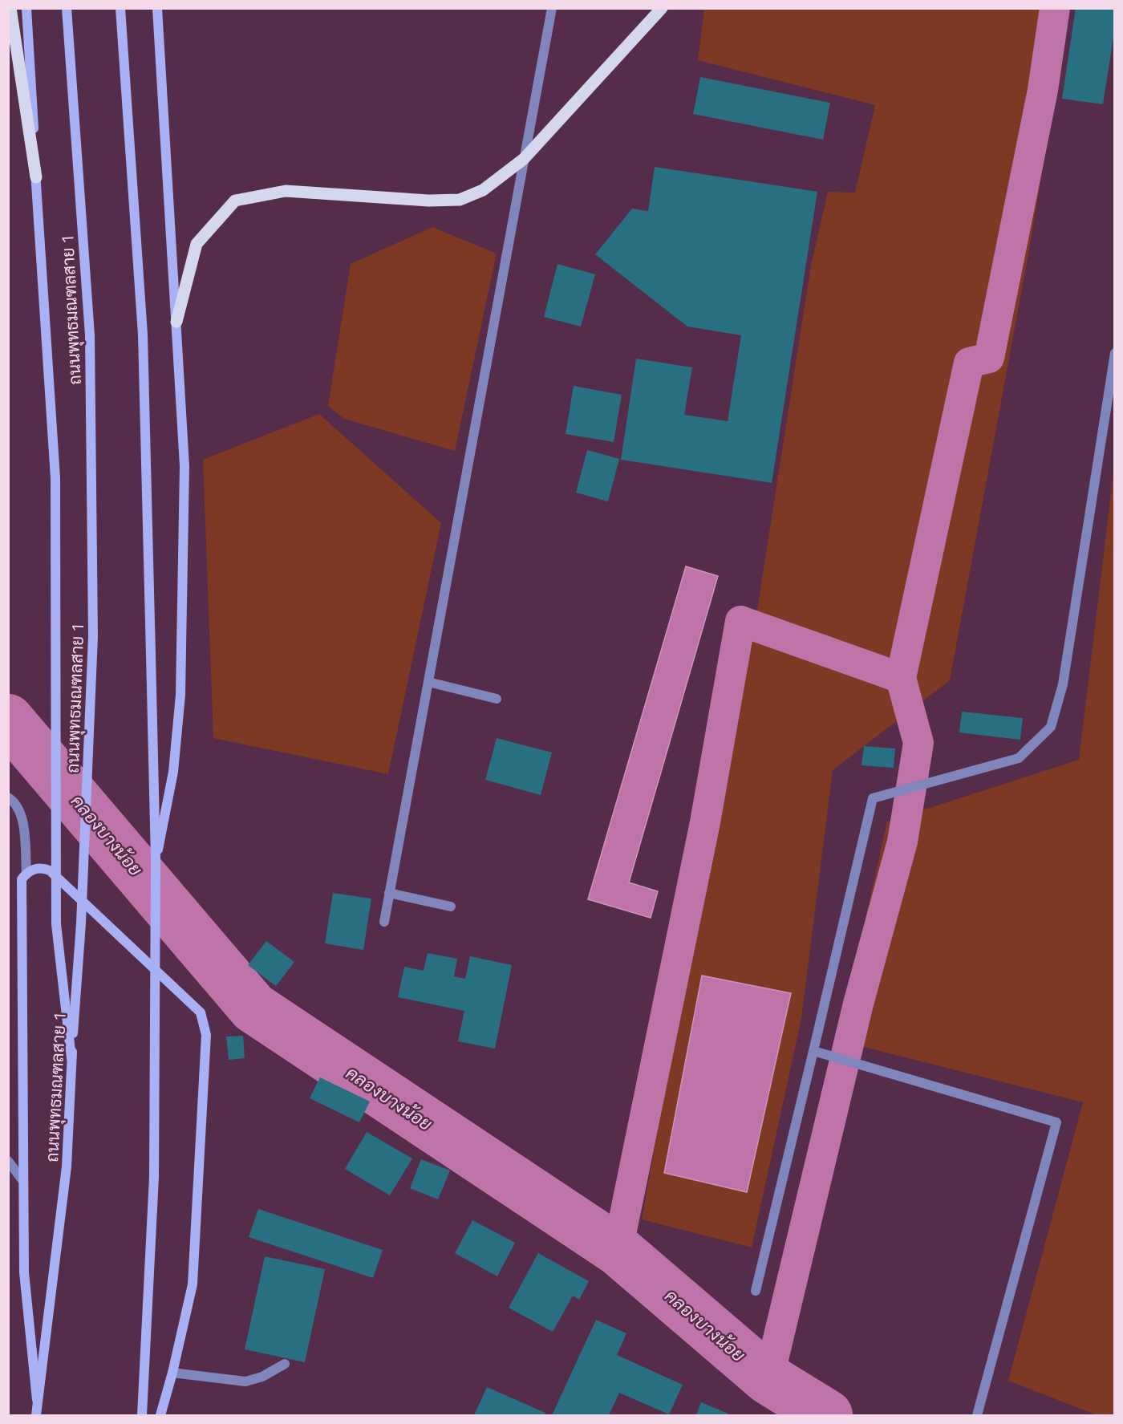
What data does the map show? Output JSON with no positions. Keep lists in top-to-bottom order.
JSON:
{
  "streets": {
    "main road": ["ถนนพุทธมณฑลสาย 1"]
  },
  "water": ["คลองบางน้อย"]
}
